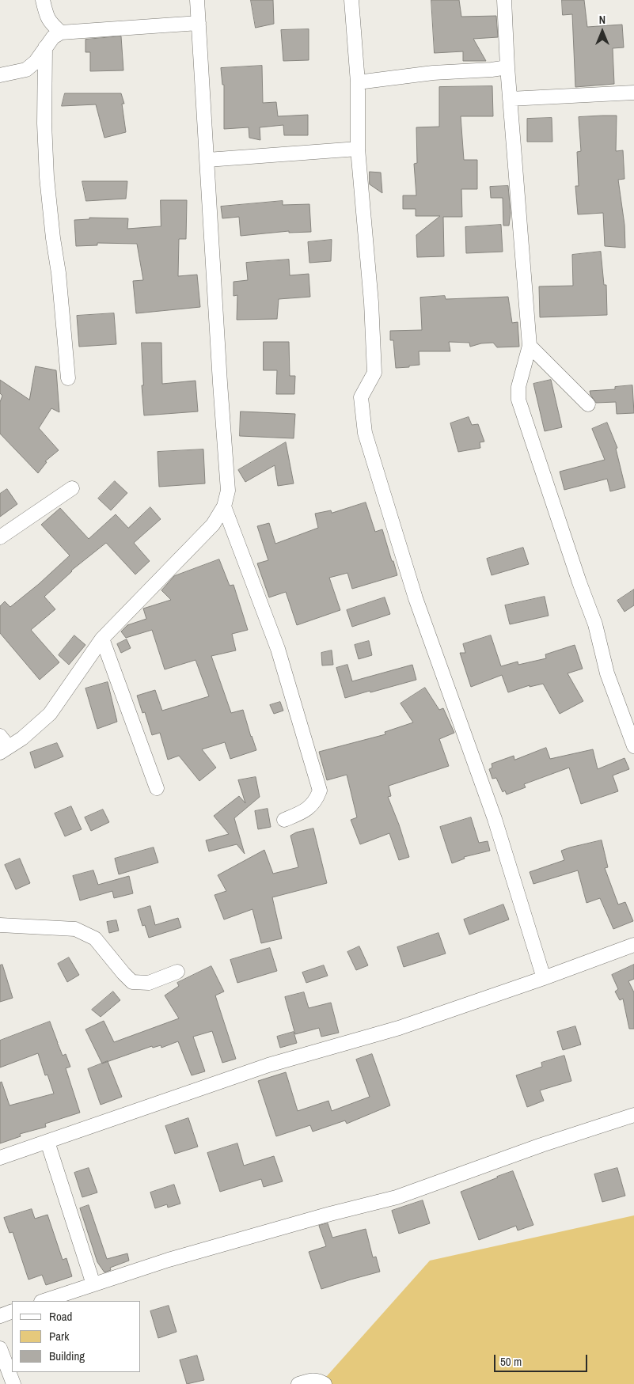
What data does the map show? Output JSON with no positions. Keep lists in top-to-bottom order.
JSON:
{
  "legend": ["Road", "Park", "Building"],
  "scale_bar": "50 m",
  "north": "top"
}
